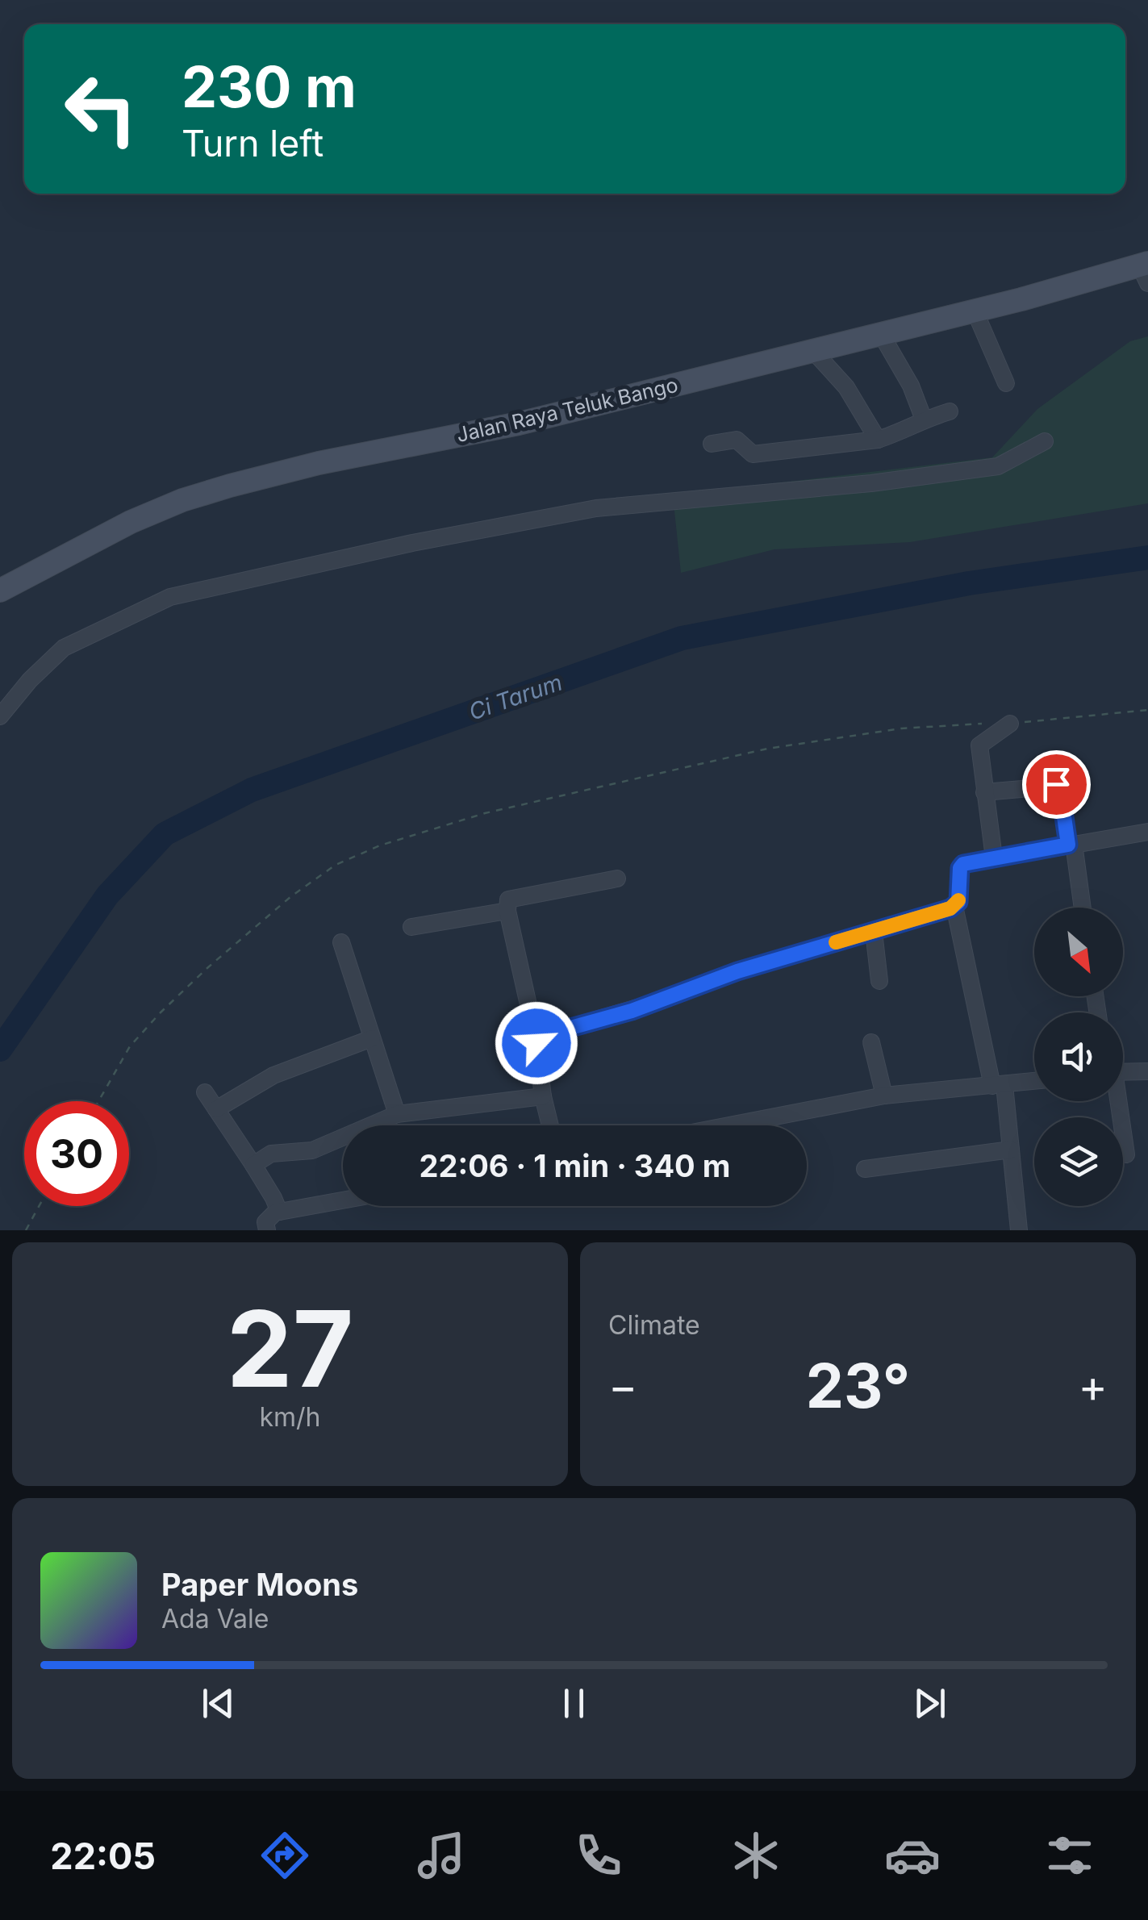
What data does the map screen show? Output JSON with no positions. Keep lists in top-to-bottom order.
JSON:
{
  "streets": {
    "main road": ["Jalan Raya Teluk Bango"]
  },
  "water": ["Ci Tarum"],
  "north": "bottom right",
  "page": {
    "turn": ["230 m", "Turn left"],
    "limit": "30",
    "trip": "22:06 · 1 min · 340 m",
    "tile": [
      ["27", "km/h"],
      "Climate"
    ],
    "heat": ["−", "23°", "+"],
    "song": ["Paper Moons", "Ada Vale"],
    "tabs": "22:05"
  }
}
